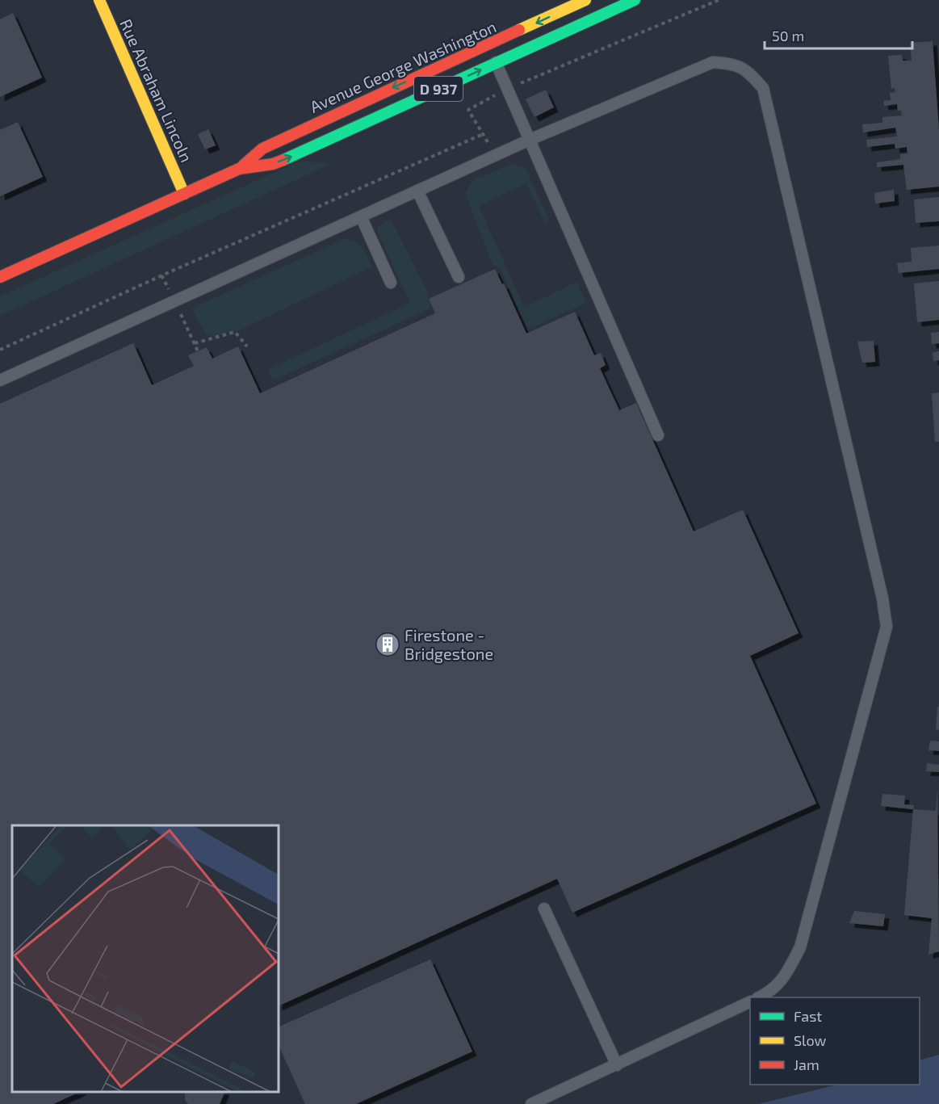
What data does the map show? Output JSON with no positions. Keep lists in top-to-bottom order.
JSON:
{
  "streets": {
    "main road": ["Avenue George Washington", "D 937", "Rue Abraham Lincoln"]
  },
  "crossings": [
    ["Avenue George Washington", "Rue Abraham Lincoln"]
  ],
  "places": {
    "building": ["Firestone - Bridgestone"]
  },
  "legend": ["Fast", "Slow", "Jam"],
  "scale_bar": "50 m"
}
